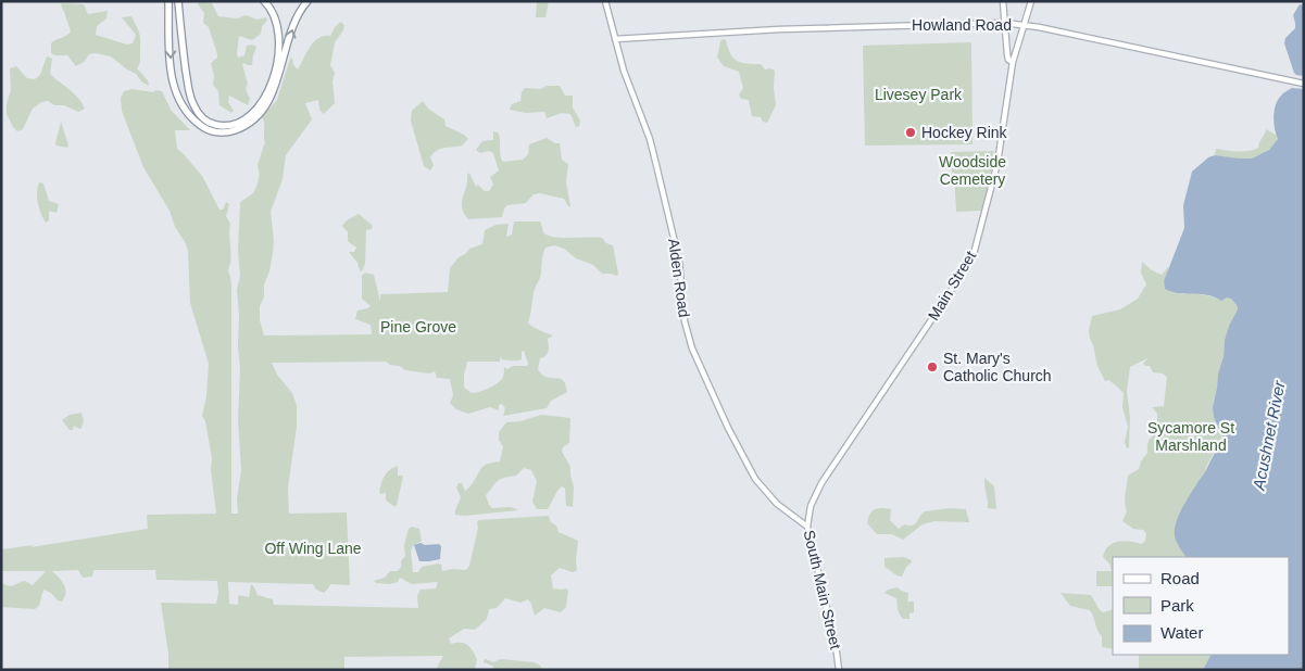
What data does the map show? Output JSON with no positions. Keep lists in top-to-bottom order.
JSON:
{
  "streets": {
    "main road": [
      "Howland Road",
      "Alden Road",
      "Main Street",
      "South Main Street"
    ]
  },
  "crossings": [
    ["Howland Road", "Alden Road"],
    ["Howland Road", "Main Street"],
    ["Alden Road", "South Main Street"],
    ["Main Street", "South Main Street"]
  ],
  "water": ["Acushnet River"],
  "parks": [
    "Livesey Park",
    "Woodside Cemetery",
    "Pine Grove",
    "Sycamore St Marshland",
    "Off Wing Lane"
  ],
  "places": ["Hockey Rink", "St. Mary's Catholic Church"],
  "legend": ["Road", "Park", "Water"]
}
